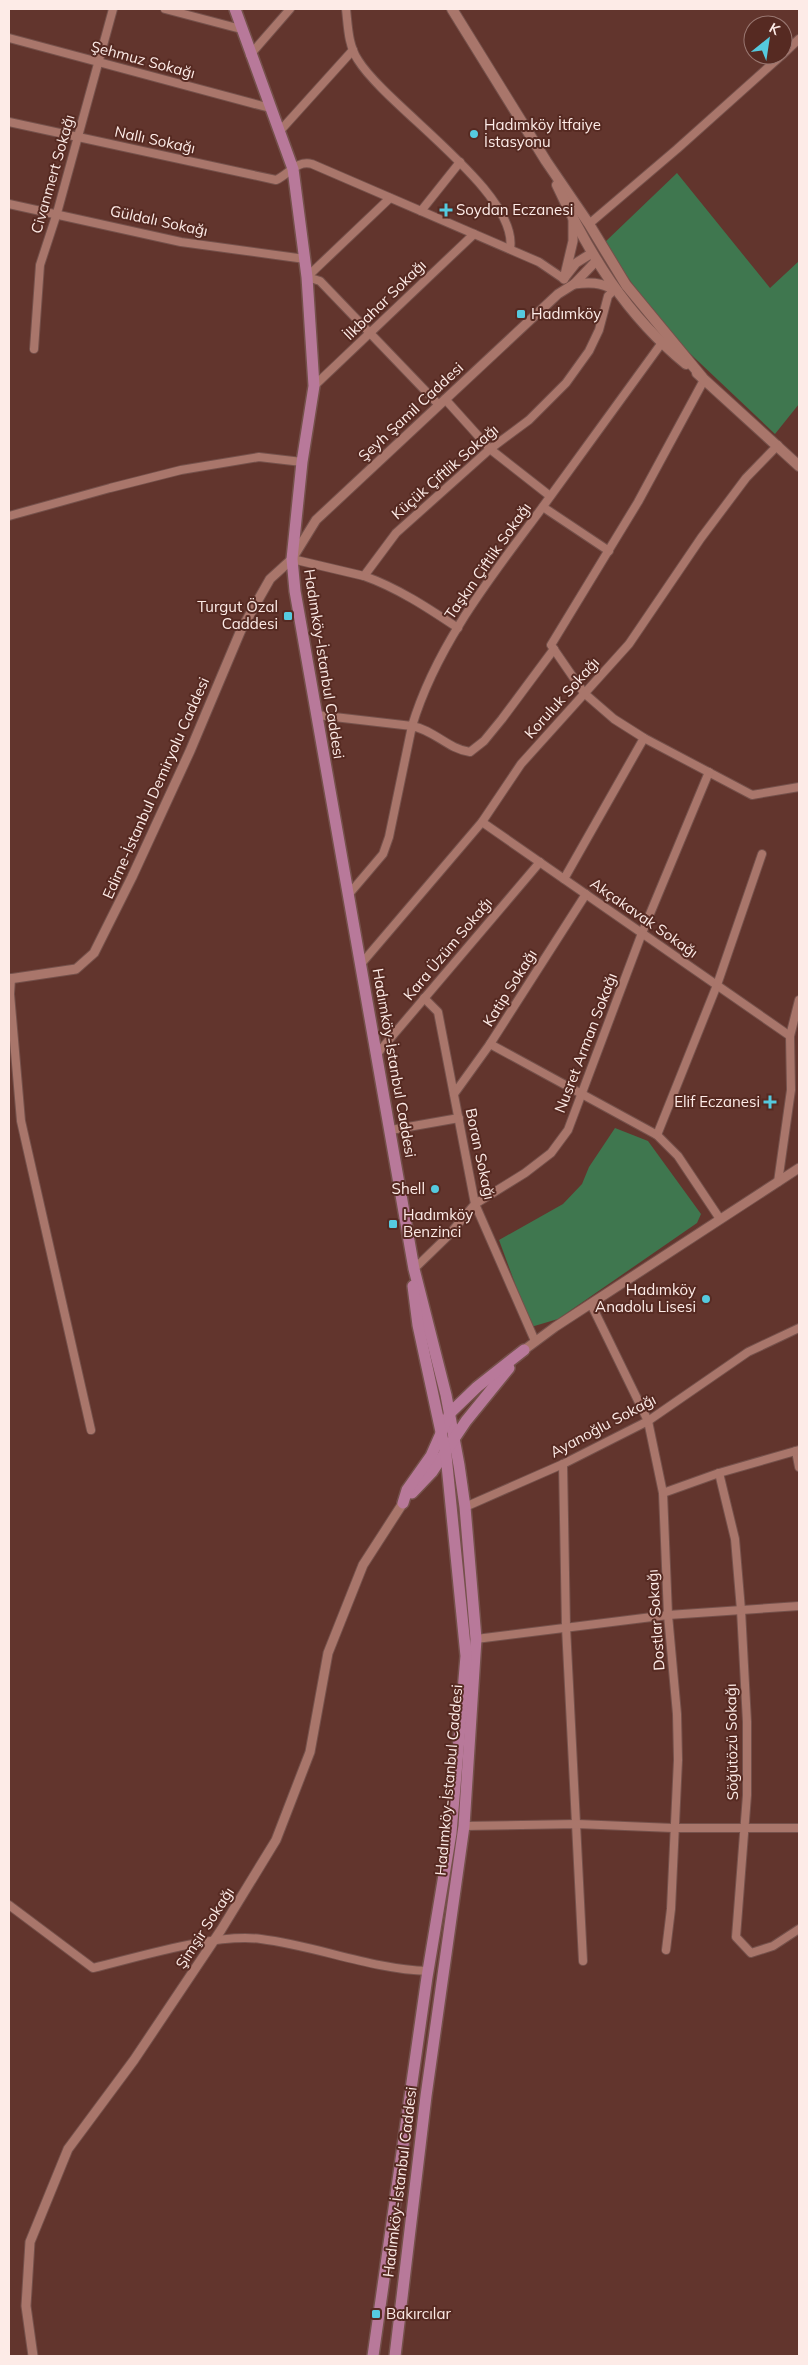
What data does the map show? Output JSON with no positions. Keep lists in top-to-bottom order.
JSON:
{
  "streets": {
    "main road": ["Hadımköy-İstanbul Caddesi"],
    "street": [
      "Şehmuz Sokağı",
      "Nallı Sokağı",
      "Civanmert Sokağı",
      "Güldalı Sokağı",
      "İlkbahar Sokağı",
      "Şeyh Şamil Caddesi",
      "Küçük Çiftlik Sokağı",
      "Taşkın Çiftlik Sokağı",
      "Koruluk Sokağı",
      "Edirne-İstanbul Demiryolu Caddesi",
      "Akçakavak Sokağı",
      "Kara Üzüm Sokağı",
      "Katip Sokağı",
      "Nusret Arman Sokağı",
      "Boran Sokağı",
      "Ayanoğlu Sokağı",
      "Dostlar Sokağı",
      "Söğütözü Sokağı",
      "Şimşir Sokağı"
    ]
  },
  "crossings": [
    ["Şehmuz Sokağı", "Civanmert Sokağı"],
    ["Şehmuz Sokağı", "Hadımköy-İstanbul Caddesi"],
    ["Nallı Sokağı", "Civanmert Sokağı"],
    ["Nallı Sokağı", "Hadımköy-İstanbul Caddesi"],
    ["Civanmert Sokağı", "Güldalı Sokağı"],
    ["Güldalı Sokağı", "Hadımköy-İstanbul Caddesi"],
    ["İlkbahar Sokağı", "Hadımköy-İstanbul Caddesi"],
    ["Şeyh Şamil Caddesi", "Hadımköy-İstanbul Caddesi"],
    ["Şeyh Şamil Caddesi", "Edirne-İstanbul Demiryolu Caddesi"],
    ["Taşkın Çiftlik Sokağı", "Hadımköy-İstanbul Caddesi"],
    ["Hadımköy-İstanbul Caddesi", "Koruluk Sokağı"],
    ["Hadımköy-İstanbul Caddesi", "Edirne-İstanbul Demiryolu Caddesi"],
    ["Hadımköy-İstanbul Caddesi", "Kara Üzüm Sokağı"],
    ["Hadımköy-İstanbul Caddesi", "Nusret Arman Sokağı"],
    ["Hadımköy-İstanbul Caddesi", "Ayanoğlu Sokağı"],
    ["Koruluk Sokağı", "Akçakavak Sokağı"],
    ["Akçakavak Sokağı", "Kara Üzüm Sokağı"],
    ["Akçakavak Sokağı", "Katip Sokağı"],
    ["Akçakavak Sokağı", "Nusret Arman Sokağı"],
    ["Kara Üzüm Sokağı", "Boran Sokağı"],
    ["Katip Sokağı", "Boran Sokağı"],
    ["Nusret Arman Sokağı", "Boran Sokağı"],
    ["Ayanoğlu Sokağı", "Dostlar Sokağı"]
  ],
  "places": {
    "other": ["Hadımköy İtfaiye İstasyonu", "Shell", "Hadımköy Anadolu Lisesi"],
    "health": ["Soydan Eczanesi", "Elif Eczanesi"],
    "transit": [
      "Hadımköy",
      "Turgut Özal Caddesi",
      "Hadımköy Benzinci",
      "Bakırcılar"
    ]
  },
  "north": "top right"
}
